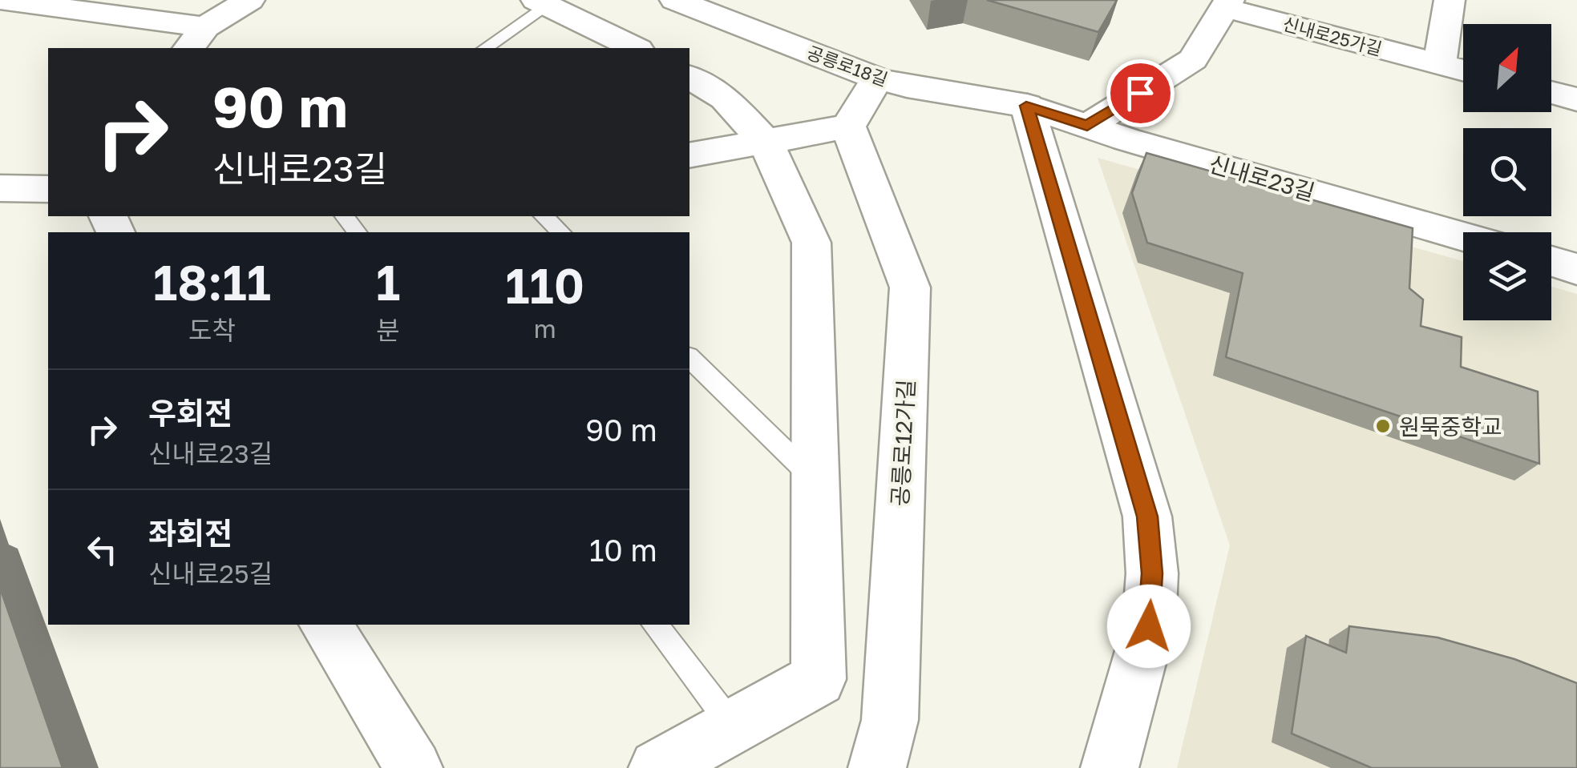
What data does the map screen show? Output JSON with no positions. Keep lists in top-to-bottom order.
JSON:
{
  "streets": {
    "street": [
      "신내로25가길",
      "공릉로18길",
      "신내로23길",
      "공릉로12가길"
    ]
  },
  "crossings": [
    ["공릉로18길", "신내로23길"]
  ],
  "places": ["원묵중학교"],
  "north": "top right",
  "page": {
    "turn": ["90 m", "신내로23길"],
    "eta": [
      "18:11",
      "도착",
      "1",
      "분",
      "110",
      "m"
    ],
    "list": [
      {
        "name": "우회전",
        "note": "신내로23길",
        "value": "90 m"
      },
      {
        "name": "좌회전",
        "note": "신내로25길",
        "value": "10 m"
      }
    ]
  }
}
